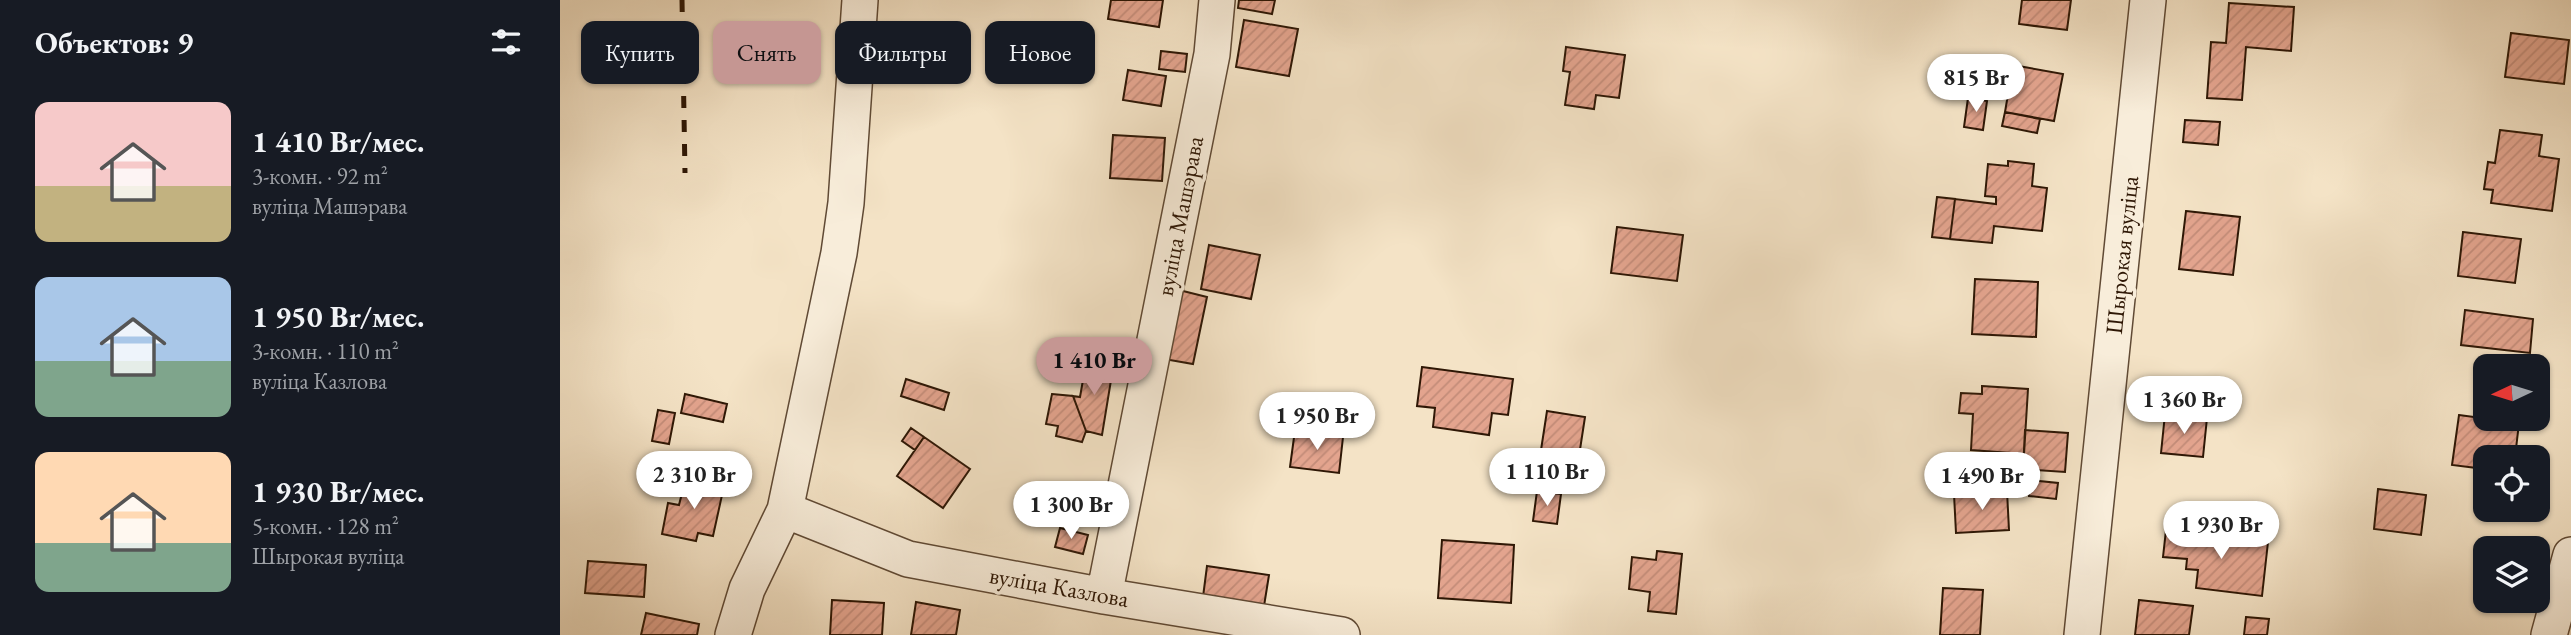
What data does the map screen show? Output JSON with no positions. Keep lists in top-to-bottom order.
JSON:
{
  "streets": {
    "street": ["вуліца Машэрава", "Шырокая вуліца", "вуліца Казлова"]
  },
  "crossings": [
    ["вуліца Машэрава", "вуліца Казлова"]
  ],
  "north": "left",
  "page": {
    "heading": "Объектов: 9",
    "chip": [
      "Купить",
      "Снять",
      "Фильтры",
      "Новое"
    ],
    "price": [
      "815 Br",
      "1 410 Br",
      "1 360 Br",
      "1 950 Br",
      "1 110 Br",
      "2 310 Br",
      "1 490 Br",
      "1 300 Br",
      "1 930 Br"
    ],
    "list": [
      {
        "name": "1 410 Br/мес.",
        "note": "3-комн. · 92 m² · вуліца Машэрава"
      },
      {
        "name": "1 950 Br/мес.",
        "note": "3-комн. · 110 m² · вуліца Казлова"
      },
      {
        "name": "1 930 Br/мес.",
        "note": "5-комн. · 128 m² · Шырокая вуліца"
      }
    ]
  }
}
